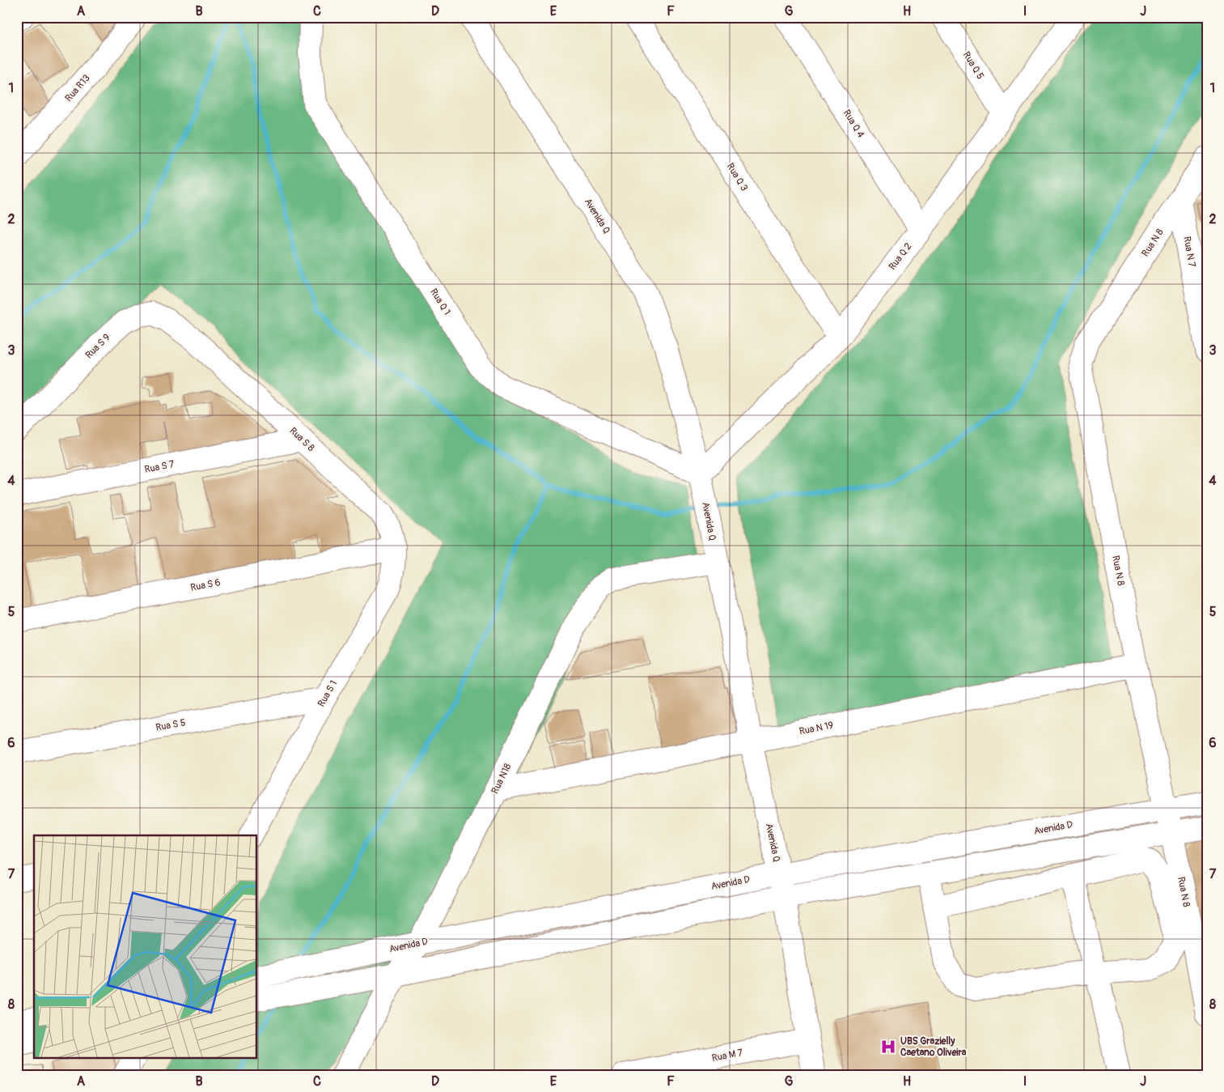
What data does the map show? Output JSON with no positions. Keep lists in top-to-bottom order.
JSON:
{
  "streets": {
    "street": [
      "Rua Q 5",
      "Rua R13",
      "Rua Q 4",
      "Rua Q 3",
      "Avenida Q",
      "Rua N 8",
      "Rua N 7",
      "Rua Q 2",
      "Rua Q 1",
      "Rua S 9",
      "Rua S 8",
      "Rua S 7",
      "Rua S 6",
      "Rua S 1",
      "Rua S 5",
      "Rua N 19",
      "Rua N18",
      "Avenida D",
      "Rua M 7"
    ]
  },
  "crossings": [
    ["Rua Q 5", "Rua Q 2"],
    ["Rua Q 4", "Rua Q 2"],
    ["Rua Q 3", "Rua Q 2"],
    ["Avenida Q", "Rua Q 2"],
    ["Avenida Q", "Rua Q 1"],
    ["Avenida Q", "Rua N 19"],
    ["Avenida Q", "Rua N18"],
    ["Avenida Q", "Avenida D"],
    ["Avenida Q", "Rua M 7"],
    ["Rua N 8", "Rua N 7"],
    ["Rua N 8", "Rua N 19"],
    ["Rua N 8", "Avenida D"],
    ["Rua Q 2", "Rua Q 1"],
    ["Rua S 9", "Rua S 8"],
    ["Rua S 8", "Rua S 7"],
    ["Rua S 8", "Rua S 6"],
    ["Rua S 8", "Rua S 1"],
    ["Rua S 6", "Rua S 1"],
    ["Rua S 1", "Rua S 5"],
    ["Rua N 19", "Rua N18"],
    ["Rua N18", "Avenida D"]
  ],
  "places": {
    "hospital": ["UBS Grazielly Caetano Oliveira"]
  },
  "grid": {
    "columns": [
      "A",
      "B",
      "C",
      "D",
      "E",
      "F",
      "G",
      "H",
      "I",
      "J"
    ],
    "rows": [
      "1",
      "2",
      "3",
      "4",
      "5",
      "6",
      "7",
      "8"
    ]
  }
}
